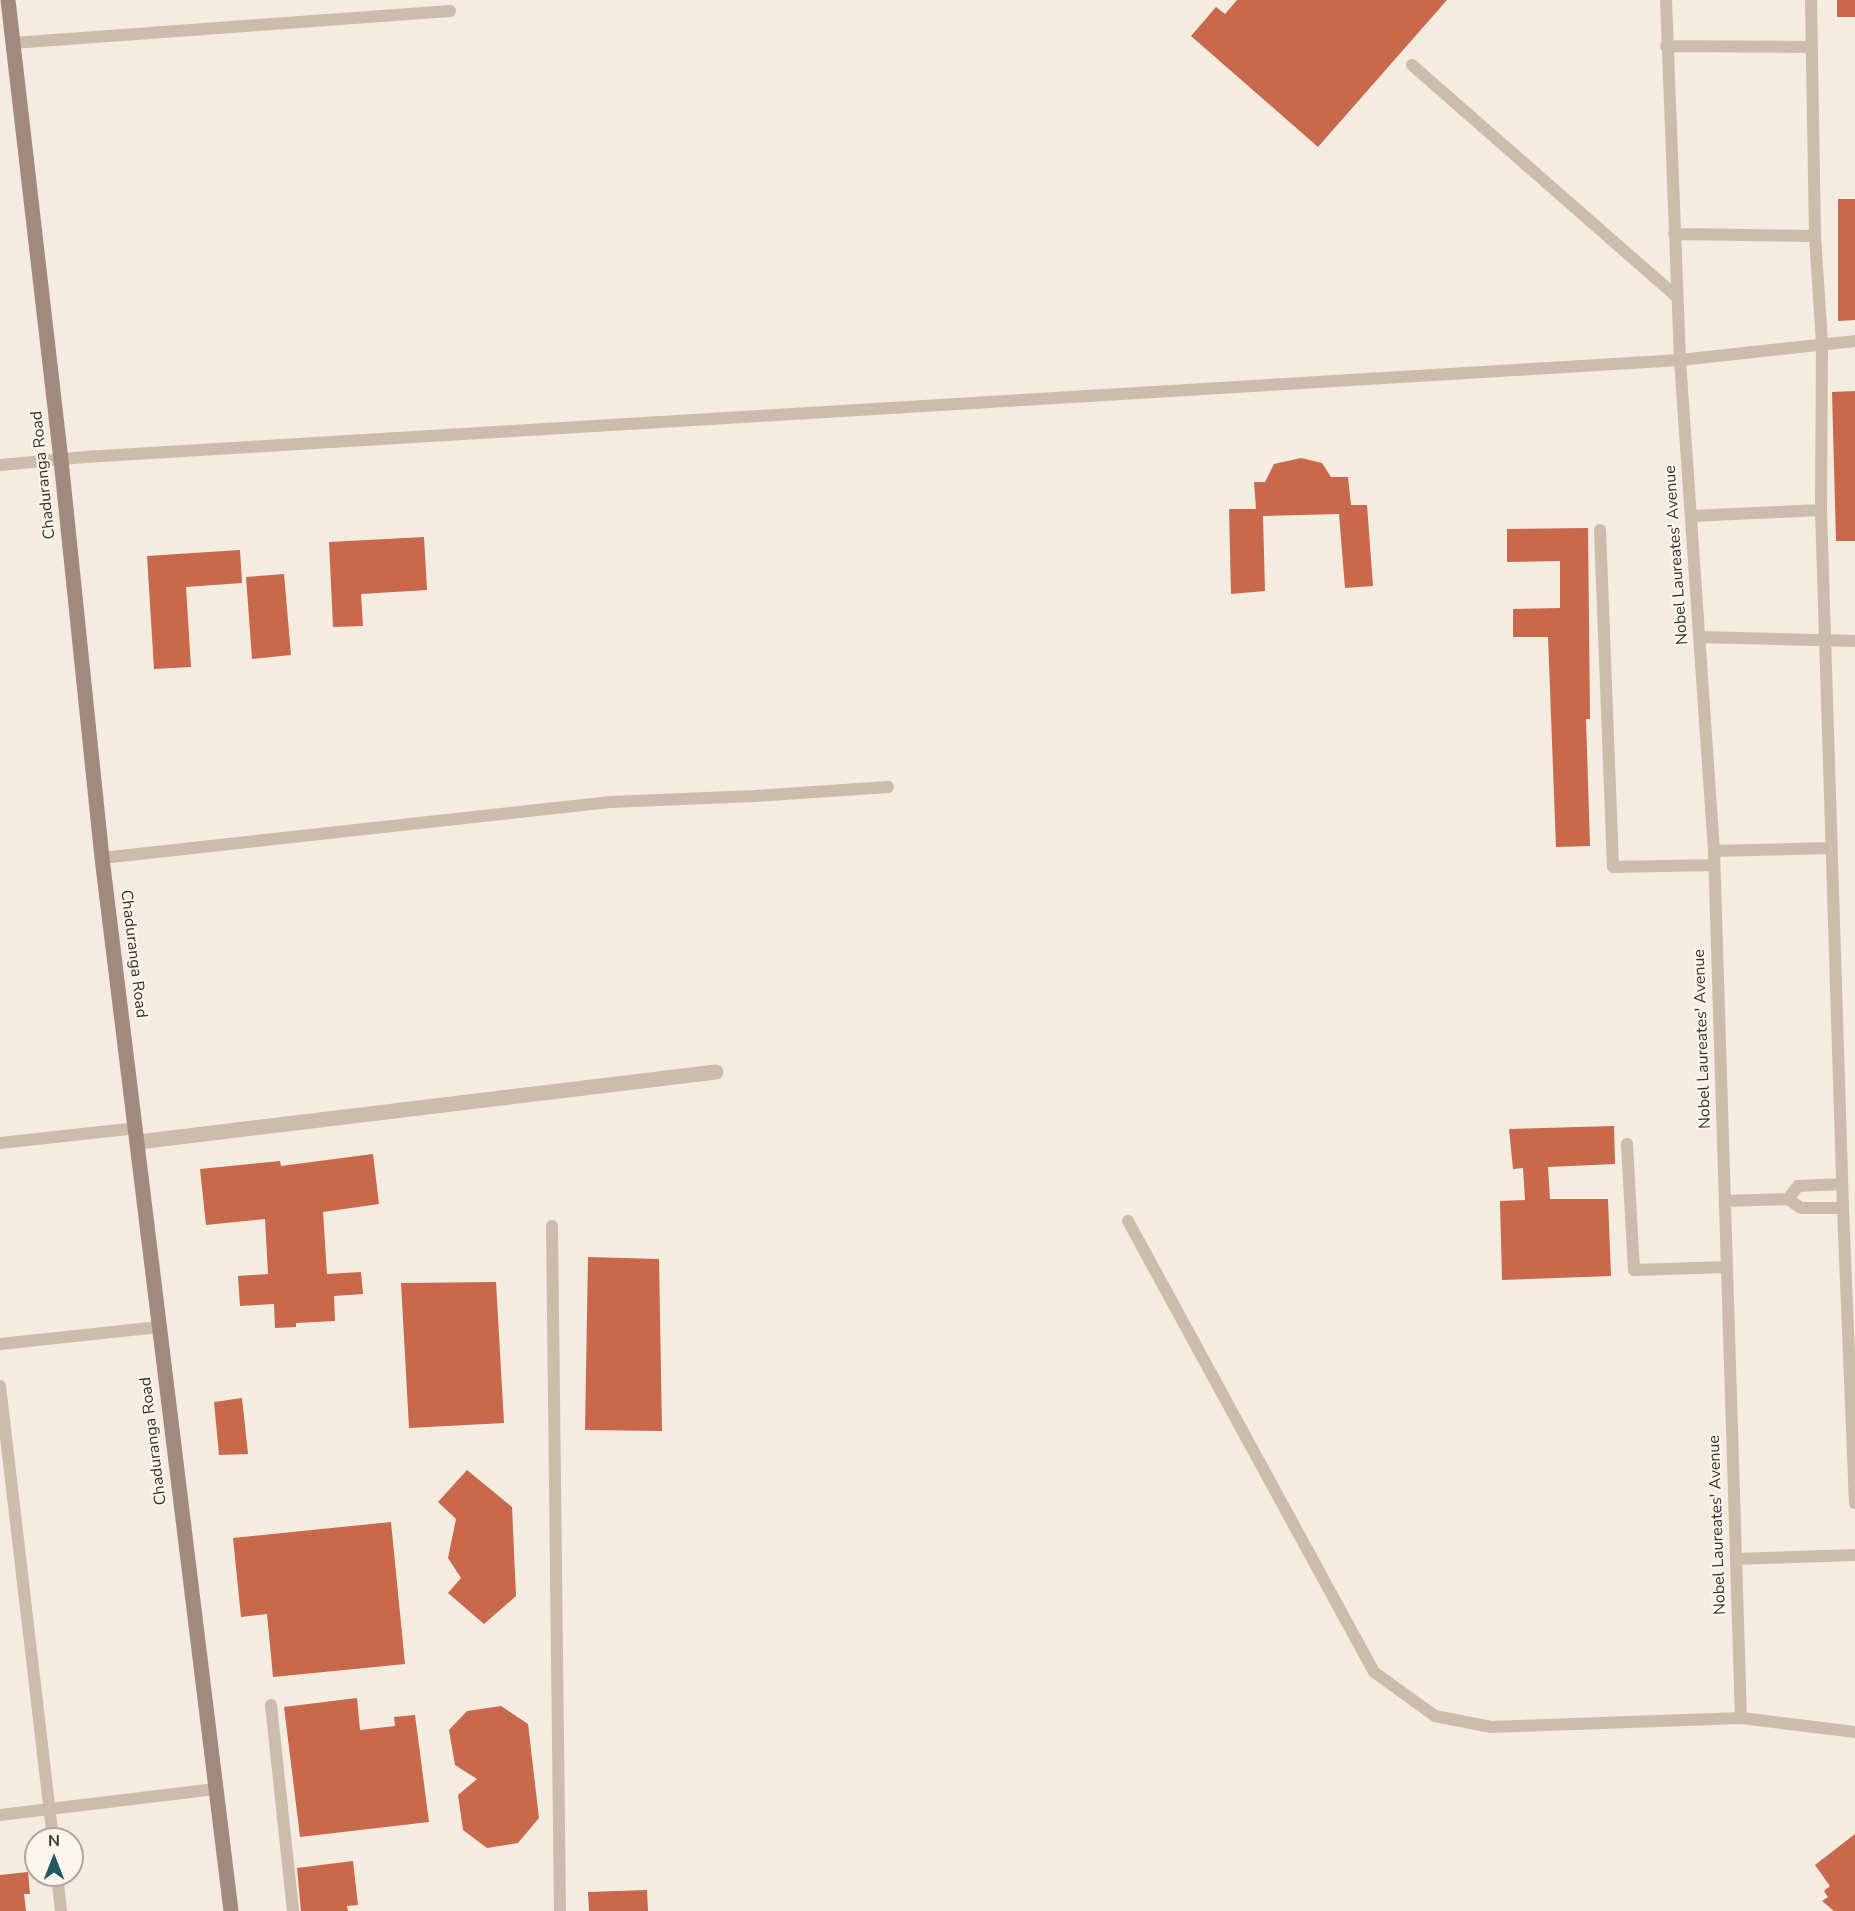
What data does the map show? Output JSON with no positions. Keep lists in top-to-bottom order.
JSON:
{
  "streets": {
    "street": ["Chaduranga Road"],
    "lane": ["Nobel Laureates' Avenue"]
  },
  "north": "top"
}
